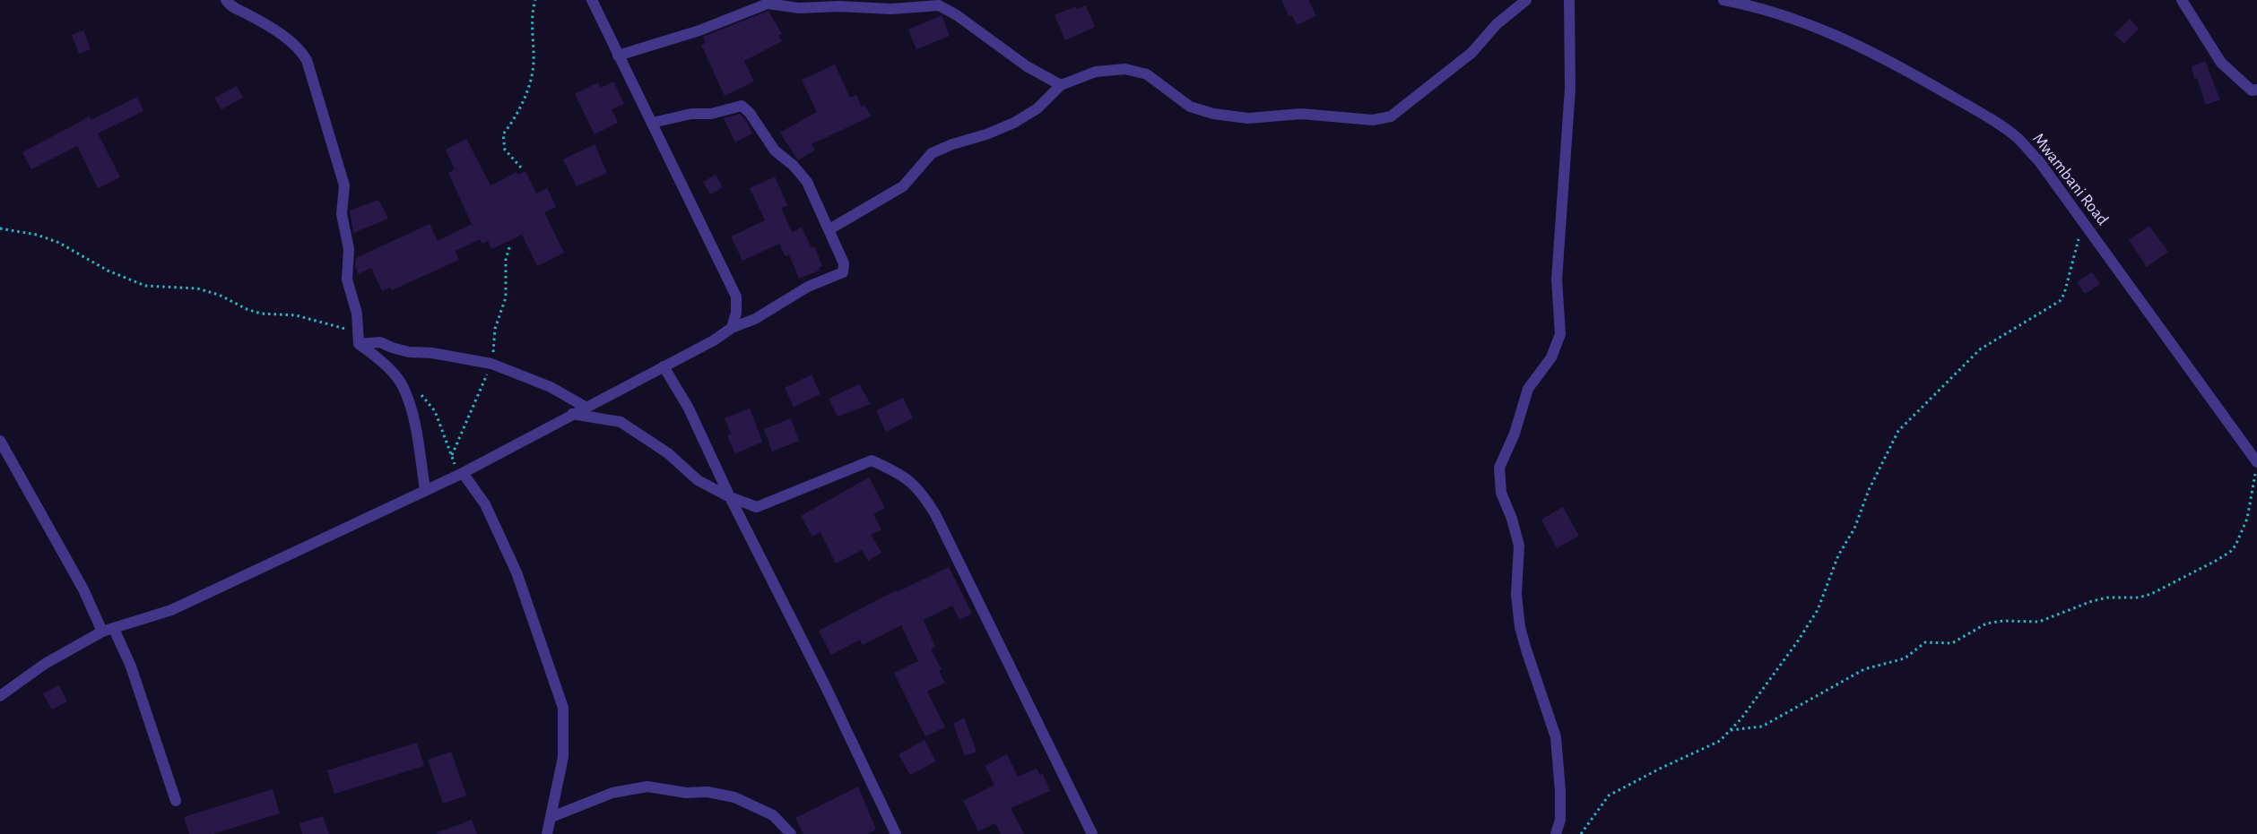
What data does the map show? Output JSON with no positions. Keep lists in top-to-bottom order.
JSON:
{
  "streets": {
    "street": ["Mwambani Road"]
  }
}
